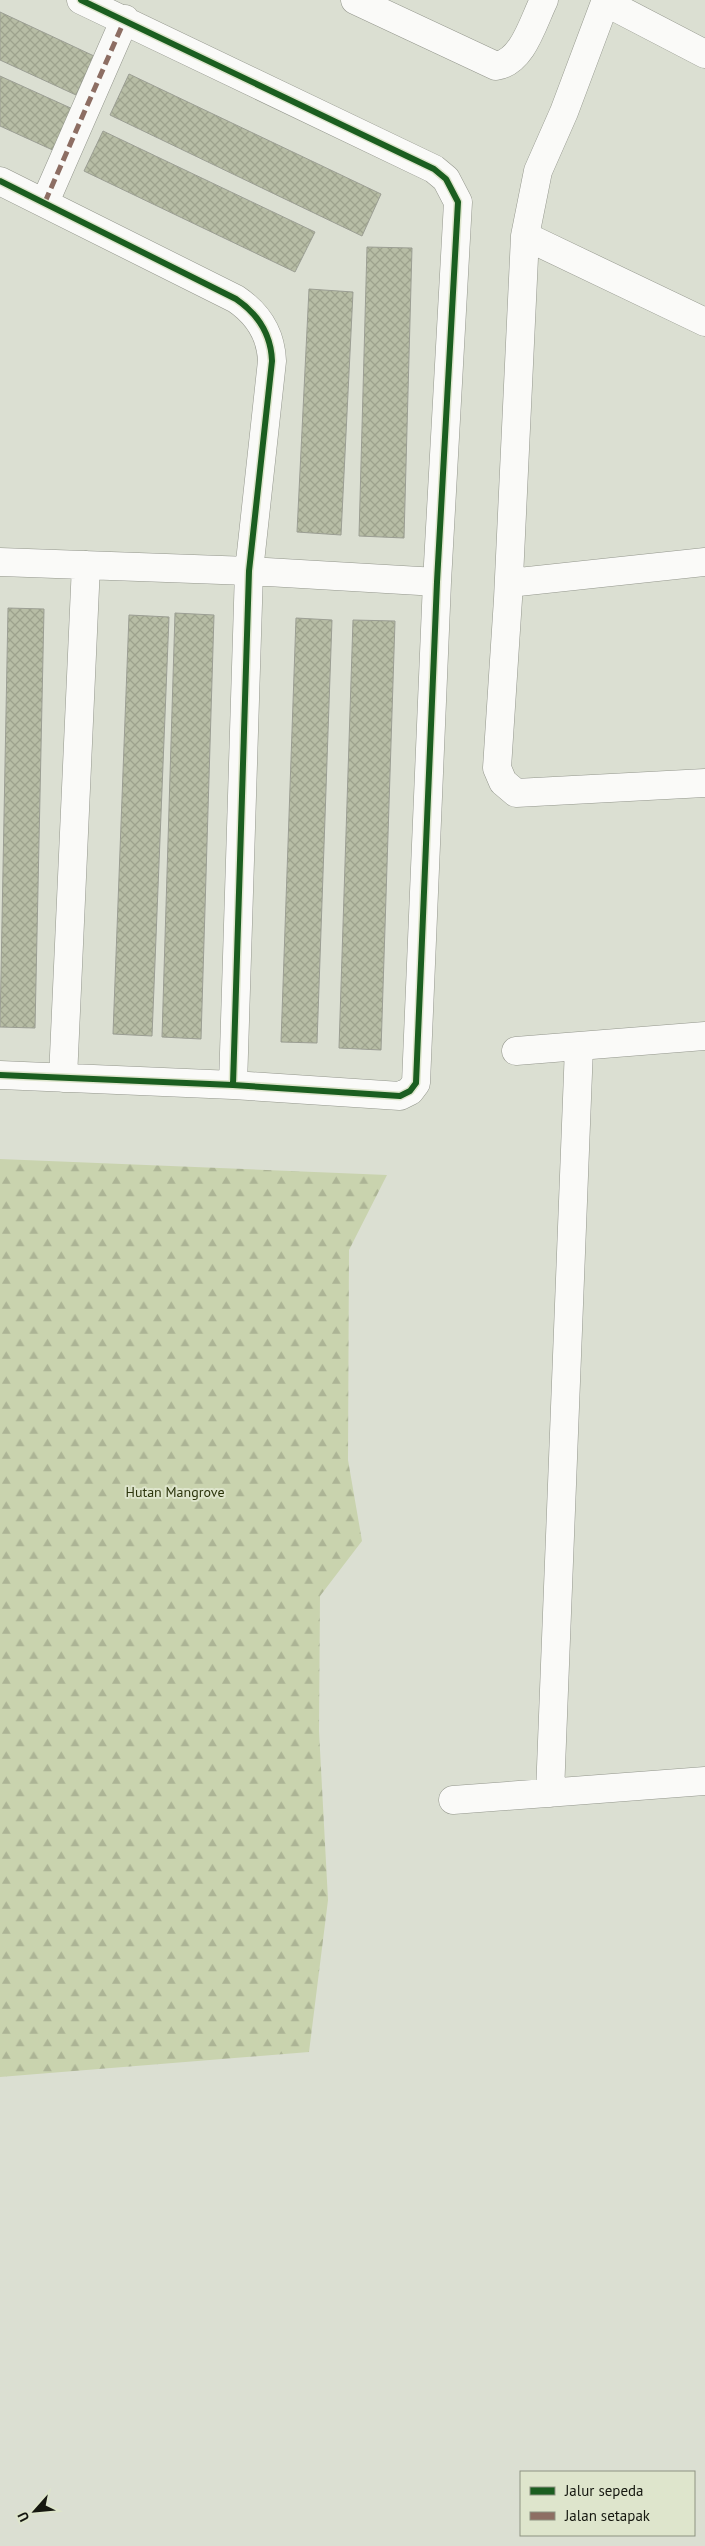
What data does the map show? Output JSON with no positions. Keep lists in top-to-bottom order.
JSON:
{
  "parks": ["Hutan Mangrove"],
  "legend": ["Jalur sepeda", "Jalan setapak"],
  "north": "bottom left"
}
